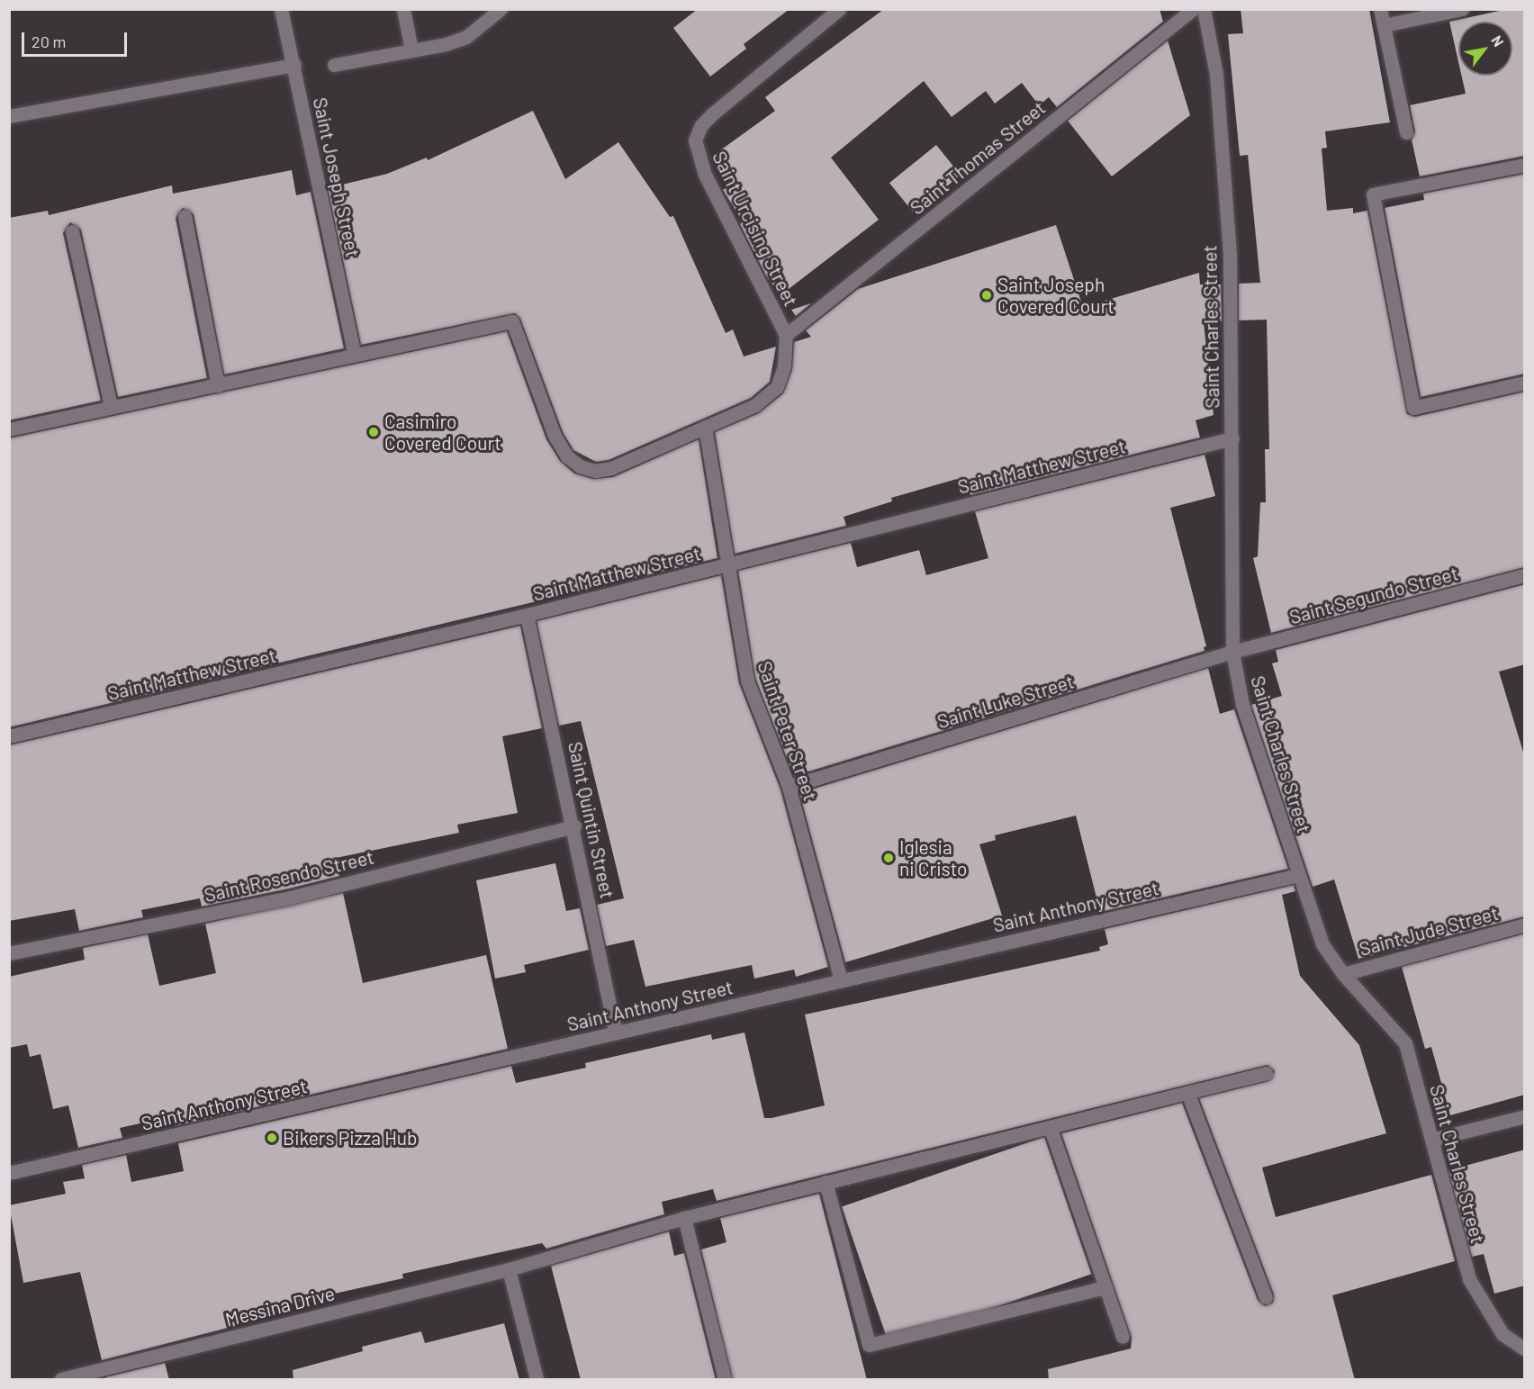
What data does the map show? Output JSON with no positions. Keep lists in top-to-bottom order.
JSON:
{
  "streets": {
    "street": [
      "Saint Thomas Street",
      "Saint Joseph Street",
      "Saint Urcising Street",
      "Saint Charles Street",
      "Saint Matthew Street",
      "Saint Segundo Street",
      "Saint Luke Street",
      "Saint Peter Street",
      "Saint Quintin Street",
      "Saint Rosendo Street",
      "Saint Anthony Street",
      "Saint Jude Street",
      "Messina Drive"
    ]
  },
  "crossings": [
    ["Saint Thomas Street", "Saint Urcising Street"],
    ["Saint Charles Street", "Saint Matthew Street"],
    ["Saint Charles Street", "Saint Segundo Street"],
    ["Saint Charles Street", "Saint Luke Street"],
    ["Saint Charles Street", "Saint Anthony Street"],
    ["Saint Charles Street", "Saint Jude Street"],
    ["Saint Matthew Street", "Saint Peter Street"],
    ["Saint Matthew Street", "Saint Quintin Street"],
    ["Saint Segundo Street", "Saint Luke Street"],
    ["Saint Luke Street", "Saint Peter Street"],
    ["Saint Peter Street", "Saint Anthony Street"],
    ["Saint Quintin Street", "Saint Rosendo Street"],
    ["Saint Quintin Street", "Saint Anthony Street"]
  ],
  "places": [
    "Saint Joseph Covered Court",
    "Casimiro Covered Court",
    "Iglesia ni Cristo",
    "Bikers Pizza Hub"
  ],
  "scale_bar": "20 m",
  "north": "top right"
}
